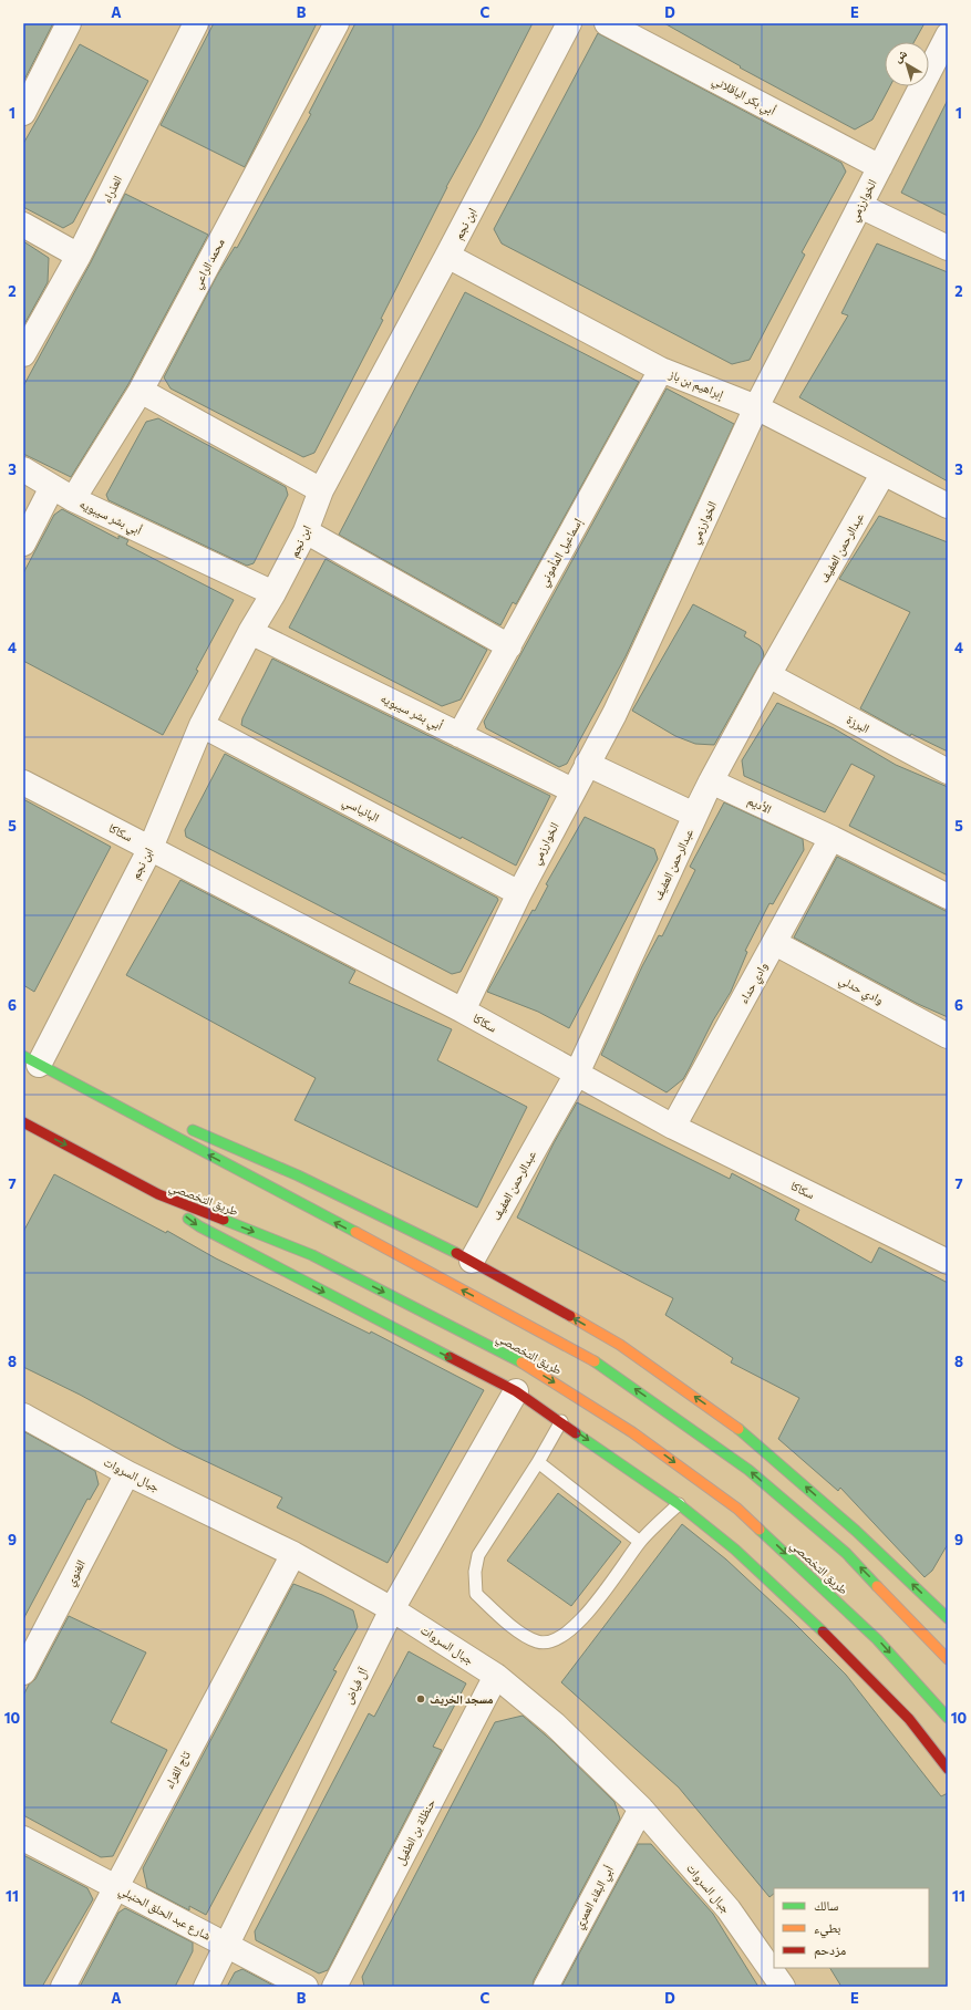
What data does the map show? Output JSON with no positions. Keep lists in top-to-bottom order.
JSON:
{
  "streets": {
    "main road": ["طريق التخصصي"],
    "street": [
      "أبي بكر الباقلاني",
      "العذراء",
      "الخوارزمي",
      "ابن نجم",
      "محمد الراعي",
      "إبراهيم بن باز",
      "أبي بشر سيبويه",
      "عبدالرحمن العفيف",
      "إسماعيل المأموني",
      "البرزة",
      "الأديم",
      "البانياسي",
      "سكاكا",
      "وادي حداء",
      "وادي حدلي",
      "جبال السروات",
      "الغنوي",
      "آل فياض",
      "تاج القراء",
      "حنظلة بن الطفيل",
      "أبي البقاء العمري",
      "شارع عبد الحلق الحنبلي"
    ]
  },
  "crossings": [
    ["أبي بكر الباقلاني", "الخوارزمي"],
    ["الخوارزمي", "إبراهيم بن باز"],
    ["الخوارزمي", "أبي بشر سيبويه"],
    ["الخوارزمي", "البانياسي"],
    ["الخوارزمي", "سكاكا"],
    ["ابن نجم", "إبراهيم بن باز"],
    ["ابن نجم", "أبي بشر سيبويه"],
    ["ابن نجم", "البانياسي"],
    ["ابن نجم", "سكاكا"],
    ["ابن نجم", "طريق التخصصي"],
    ["محمد الراعي", "أبي بشر سيبويه"],
    ["إبراهيم بن باز", "عبدالرحمن العفيف"],
    ["إبراهيم بن باز", "إسماعيل المأموني"],
    ["أبي بشر سيبويه", "إسماعيل المأموني"],
    ["عبدالرحمن العفيف", "البرزة"],
    ["عبدالرحمن العفيف", "الأديم"],
    ["عبدالرحمن العفيف", "سكاكا"],
    ["الأديم", "وادي حداء"],
    ["سكاكا", "وادي حداء"],
    ["وادي حداء", "وادي حدلي"],
    ["جبال السروات", "الغنوي"],
    ["جبال السروات", "آل فياض"],
    ["جبال السروات", "تاج القراء"],
    ["جبال السروات", "حنظلة بن الطفيل"],
    ["جبال السروات", "أبي البقاء العمري"],
    ["آل فياض", "شارع عبد الحلق الحنبلي"],
    ["تاج القراء", "شارع عبد الحلق الحنبلي"]
  ],
  "places": ["مسجد الخريف"],
  "legend": ["سالك", "بطيء", "مزدحم"],
  "north": "top left",
  "grid": {
    "columns": [
      "A",
      "B",
      "C",
      "D",
      "E"
    ],
    "rows": [
      "1",
      "2",
      "3",
      "4",
      "5",
      "6",
      "7",
      "8",
      "9",
      "10",
      "11"
    ]
  }
}
